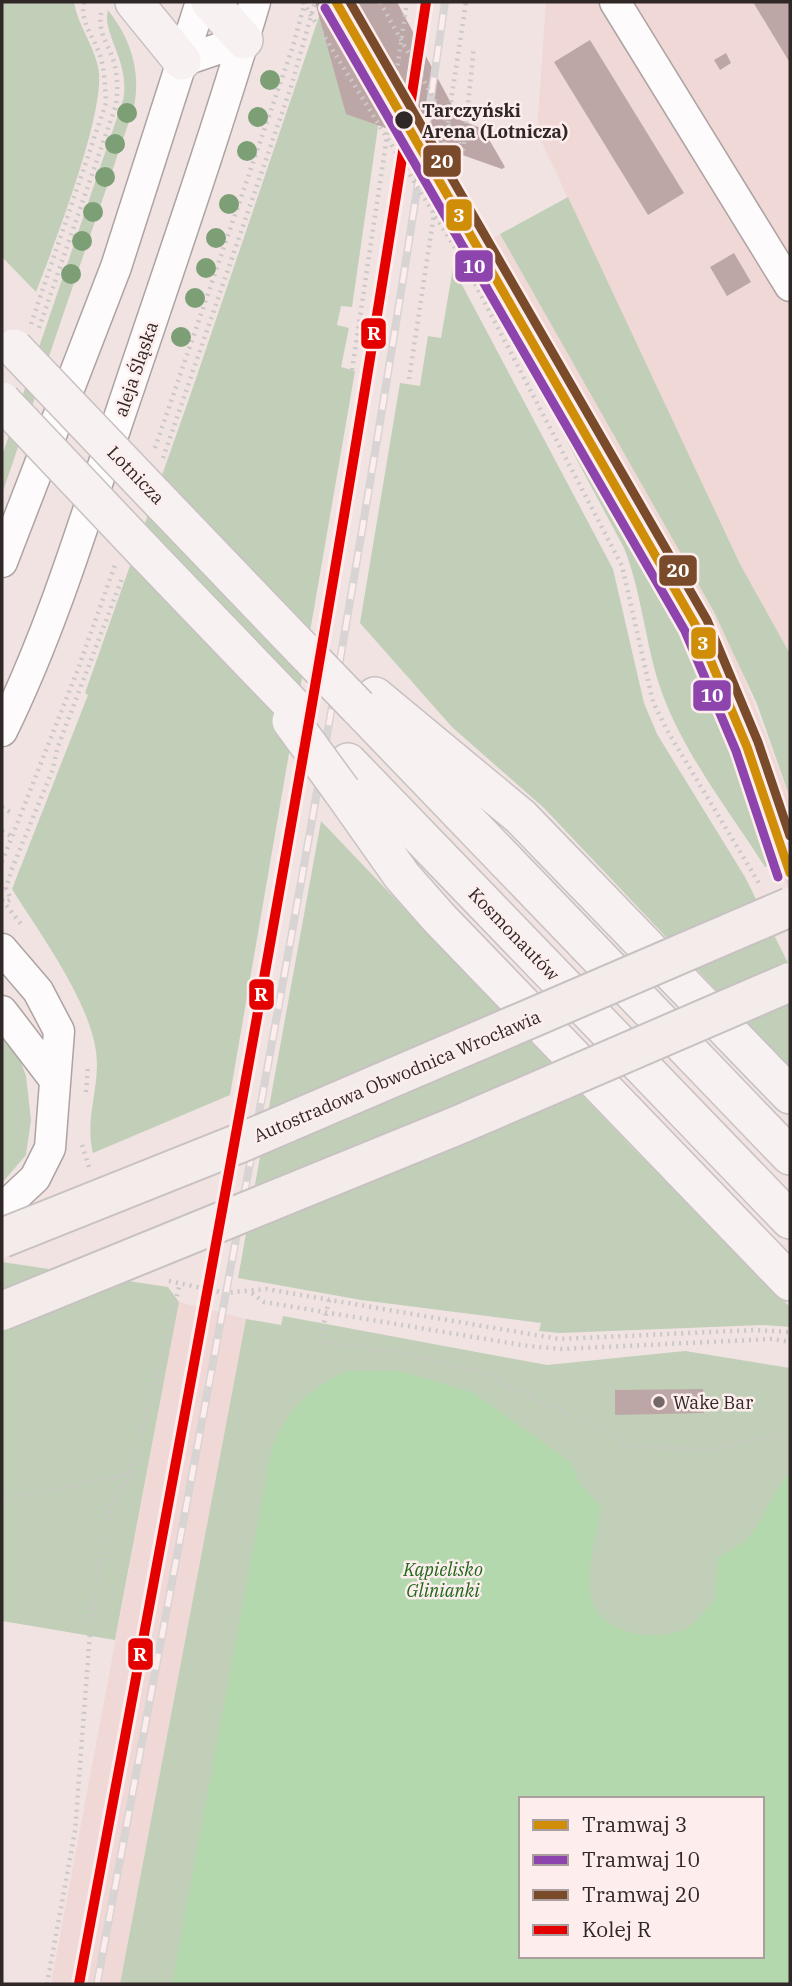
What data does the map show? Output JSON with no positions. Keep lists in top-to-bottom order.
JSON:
{
  "streets": {
    "highway": ["Autostradowa Obwodnica Wrocławia"],
    "main road": ["Lotnicza", "Kosmonautów"],
    "street": ["aleja Śląska"]
  },
  "parks": ["Kąpielisko Glinianki"],
  "places": ["Tarczyński Arena (Lotnicza)", "Wake Bar"],
  "lines": [
    "tram line 3",
    "tram line 20",
    "rail line R",
    "tram line 10"
  ],
  "legend": [
    "Tramwaj 3",
    "Tramwaj 10",
    "Tramwaj 20",
    "Kolej R"
  ]
}
